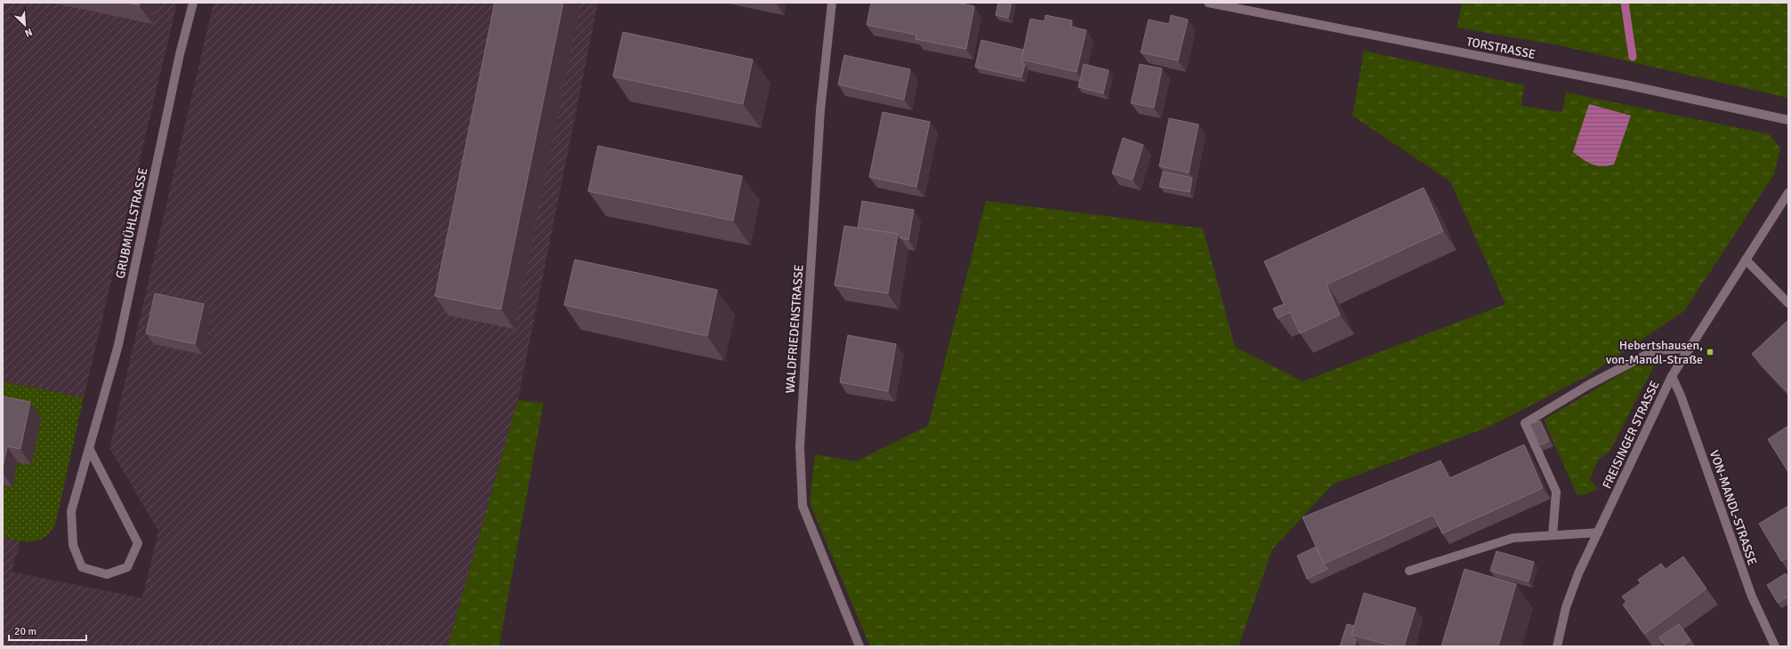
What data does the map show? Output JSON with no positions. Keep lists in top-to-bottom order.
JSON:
{
  "streets": {
    "street": [
      "TORSTRASSE",
      "GRUBMÜHLSTRASSE",
      "WALDFRIEDENSTRASSE",
      "FREISINGER STRASSE",
      "VON-MANDL-STRASSE"
    ]
  },
  "crossings": [
    ["FREISINGER STRASSE", "VON-MANDL-STRASSE"]
  ],
  "places": {
    "transit": ["Hebertshausen, von-Mandl-Straße"]
  },
  "scale_bar": "20 m",
  "north": "bottom right"
}
